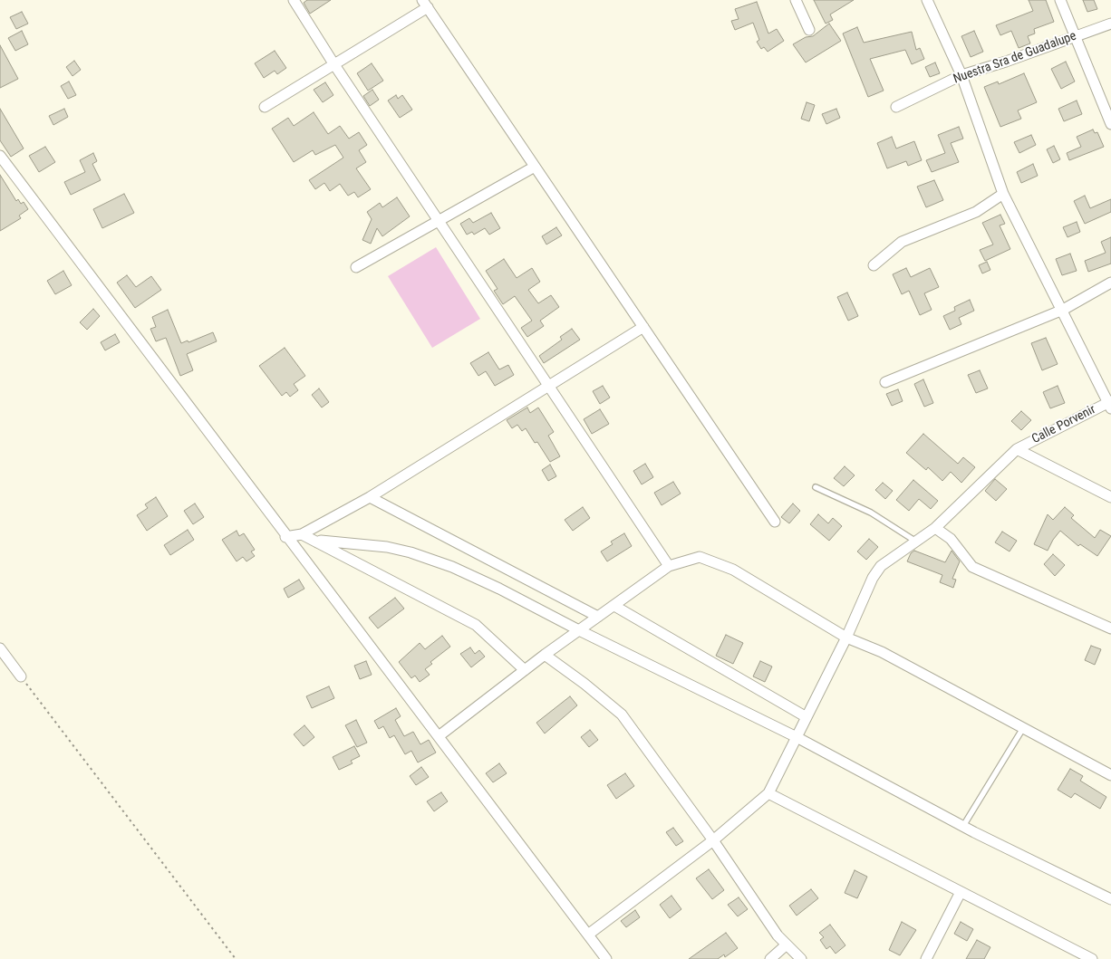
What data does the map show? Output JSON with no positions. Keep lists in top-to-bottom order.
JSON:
{
  "streets": {
    "street": ["Nuestra Sra de Guadalupe", "Calle Porvenir"]
  }
}
